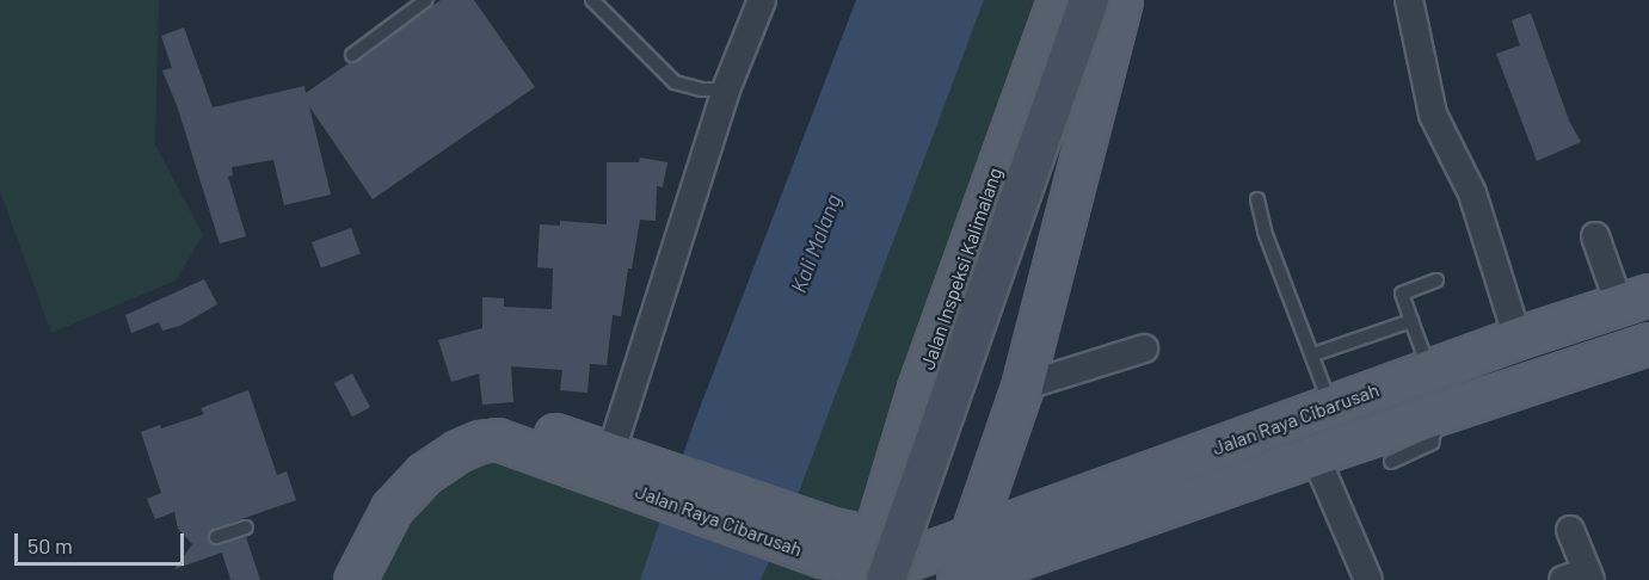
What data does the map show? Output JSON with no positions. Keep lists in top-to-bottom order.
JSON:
{
  "streets": {
    "main road": ["Jalan Inspeksi Kalimalang", "Jalan Raya Cibarusah"]
  },
  "crossings": [
    ["Jalan Inspeksi Kalimalang", "Jalan Raya Cibarusah"]
  ],
  "water": ["Kali Malang"],
  "scale_bar": "50 m"
}
